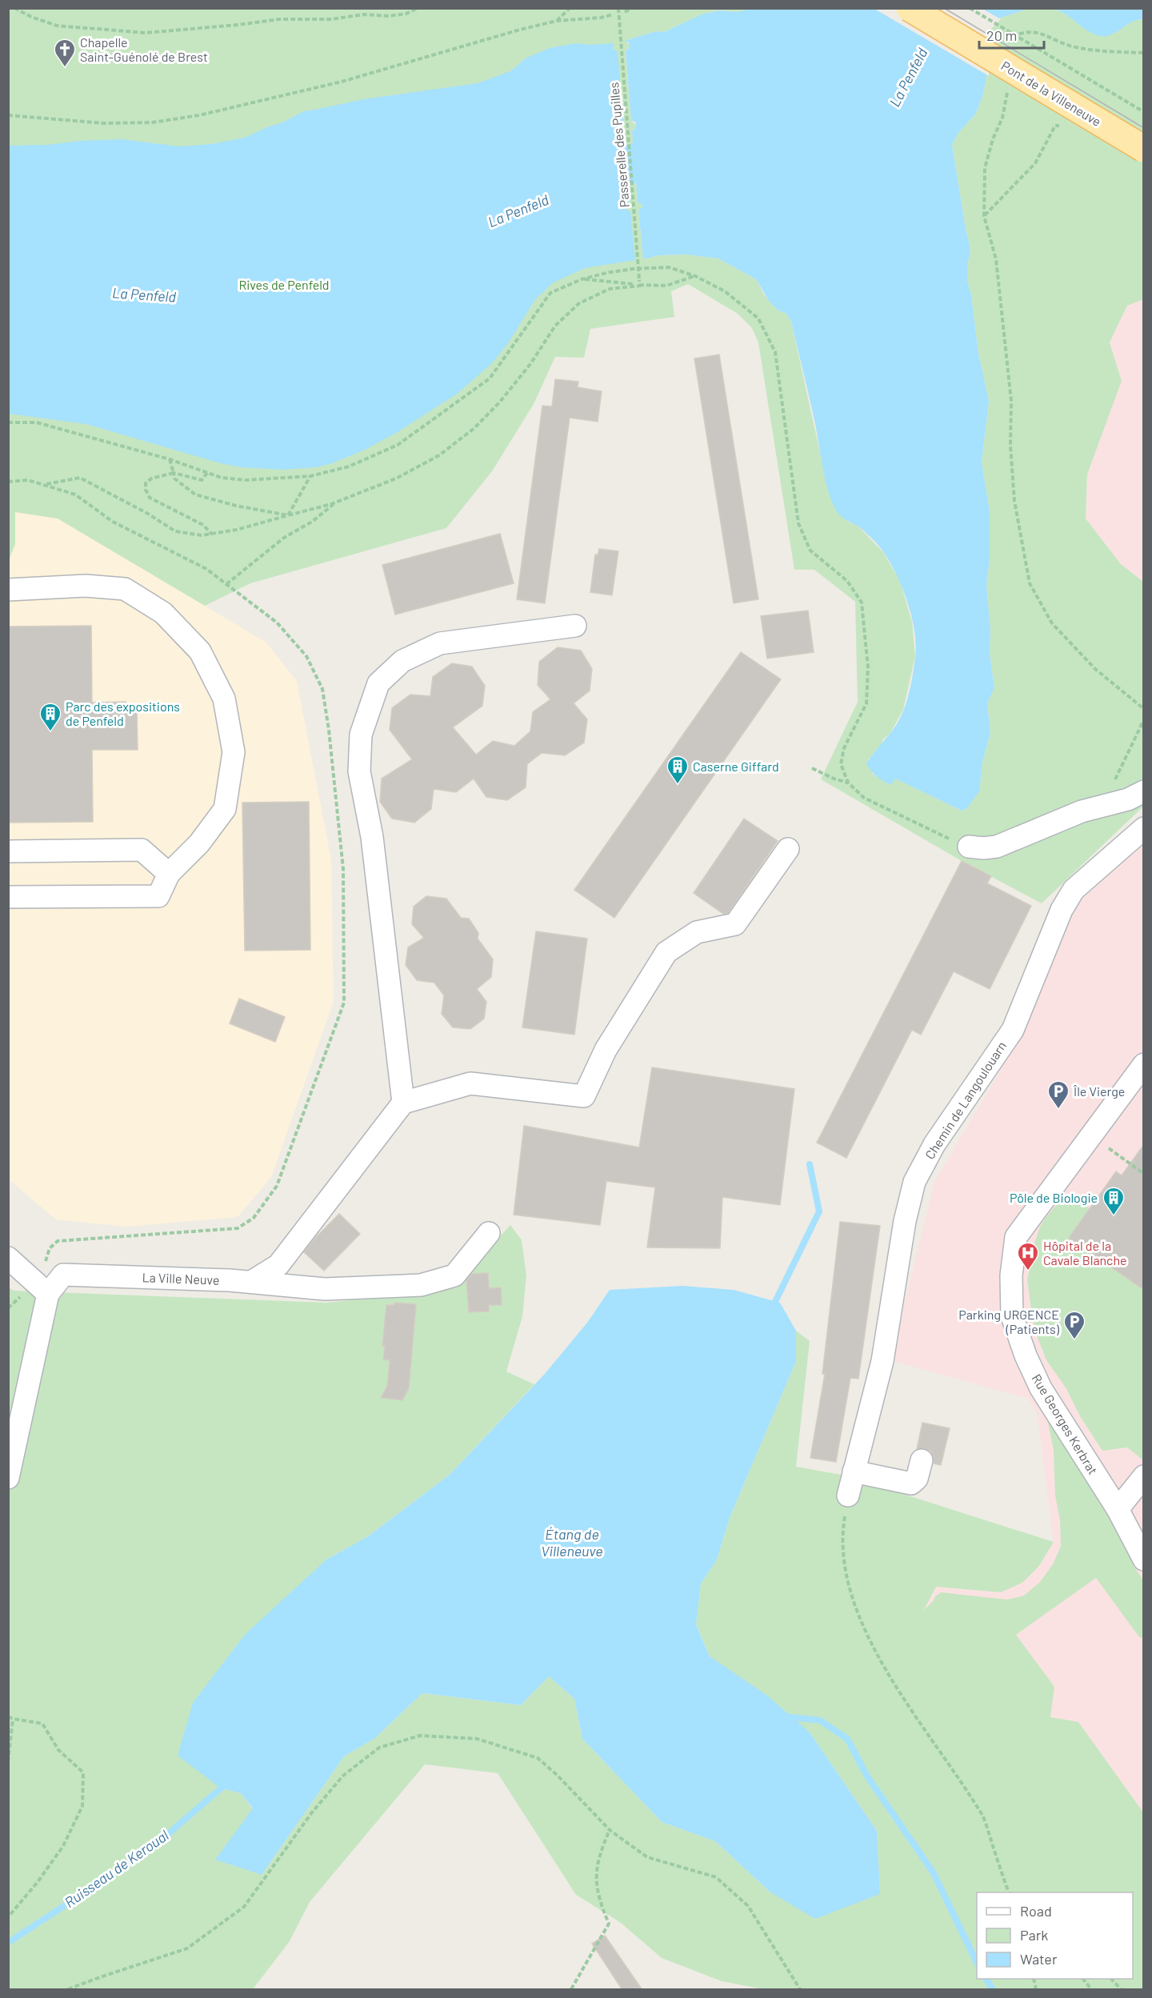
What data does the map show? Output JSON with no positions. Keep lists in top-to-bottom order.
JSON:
{
  "streets": {
    "main road": ["Pont de la Villeneuve"],
    "street": ["Chemin de Langoulouarn", "La Ville Neuve", "Rue Georges Kerbrat"],
    "path": ["Passerelle des Pupilles"]
  },
  "water": ["La Penfeld", "Étang de Villeneuve", "Ruisseau de Keroual"],
  "parks": ["Rives de Penfeld"],
  "places": {
    "church": ["Chapelle Saint-Guénolé de Brest"],
    "building": ["Parc des expositions de Penfeld", "Caserne Giffard", "Pôle de Biologie"],
    "parking": ["Île Vierge", "Parking URGENCE (Patients)"],
    "hospital": ["Hôpital de la Cavale Blanche"]
  },
  "legend": ["Road", "Park", "Water"],
  "scale_bar": "20 m"
}
